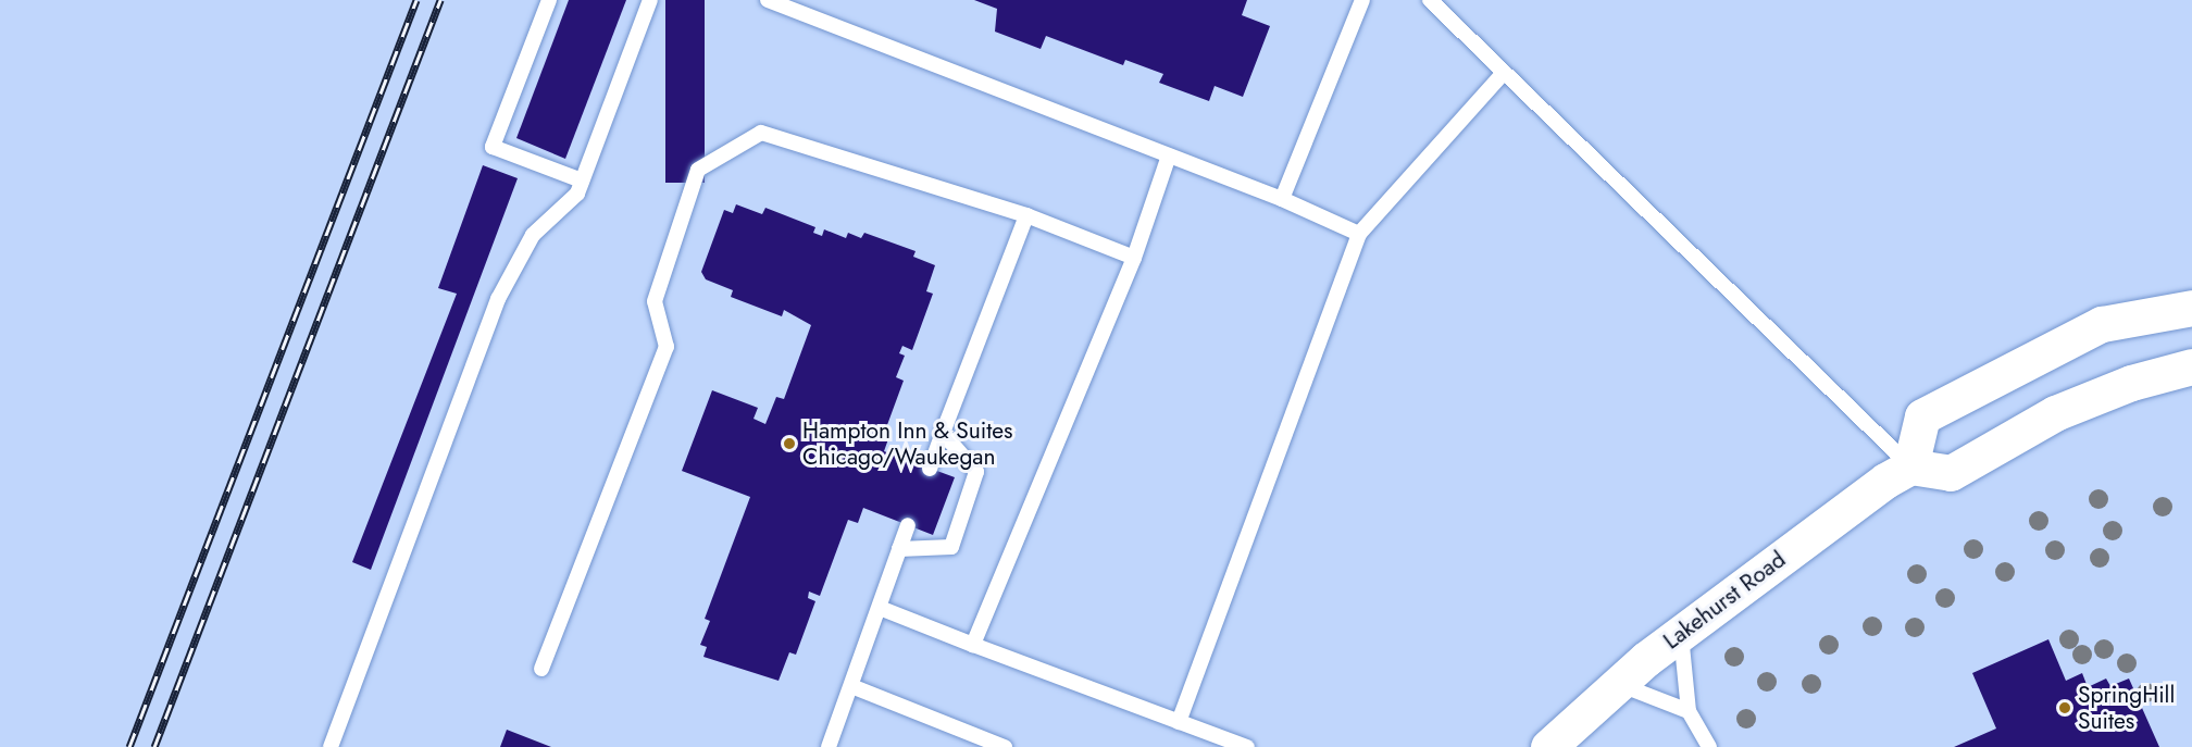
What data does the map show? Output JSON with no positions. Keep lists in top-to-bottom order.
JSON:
{
  "streets": {
    "street": ["Lakehurst Road"]
  },
  "places": ["Hampton Inn & Suites Chicago/Waukegan", "SpringHill Suites"]
}
